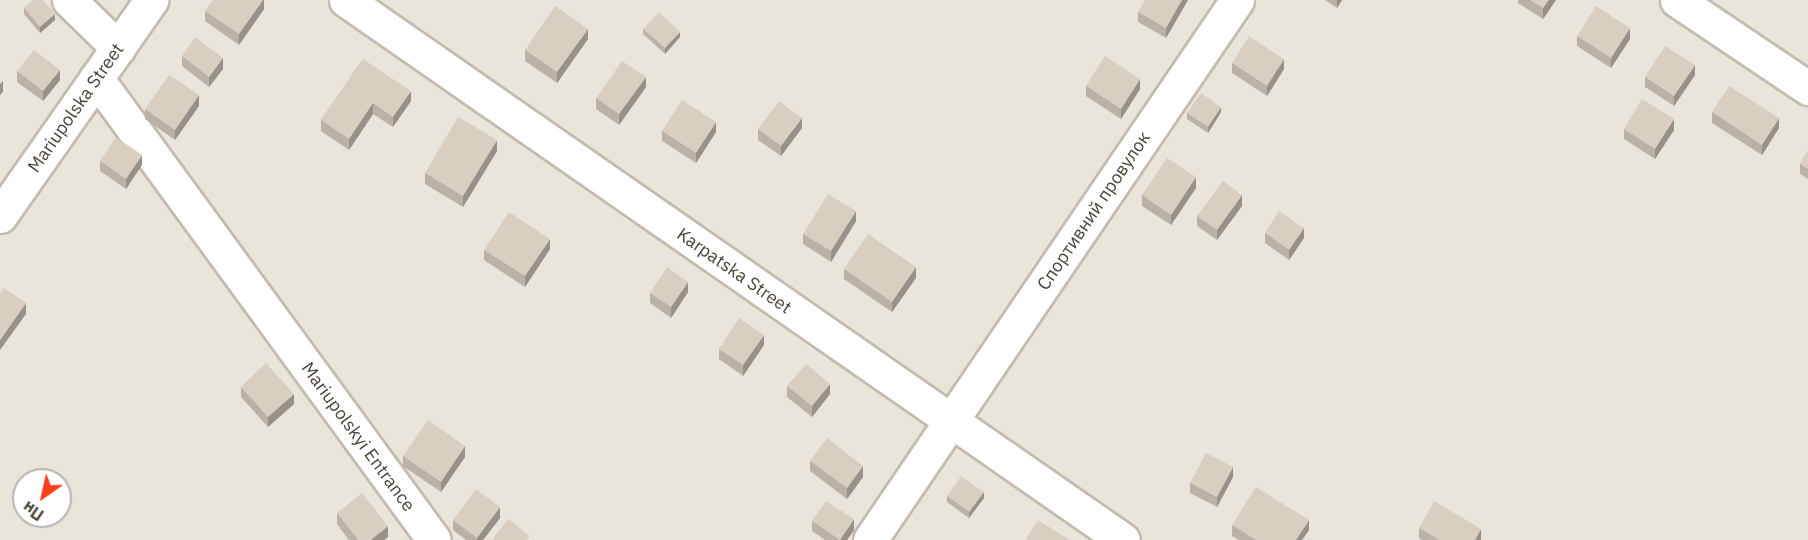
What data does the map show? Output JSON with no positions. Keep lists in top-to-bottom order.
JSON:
{
  "streets": {
    "street": [
      "Mariupolska Street",
      "Спортивний провулок",
      "Karpatska Street",
      "Mariupolskyi Entrance"
    ]
  },
  "crossings": [
    ["Mariupolska Street", "Mariupolskyi Entrance"],
    ["Спортивний провулок", "Karpatska Street"]
  ],
  "north": "bottom left"
}
